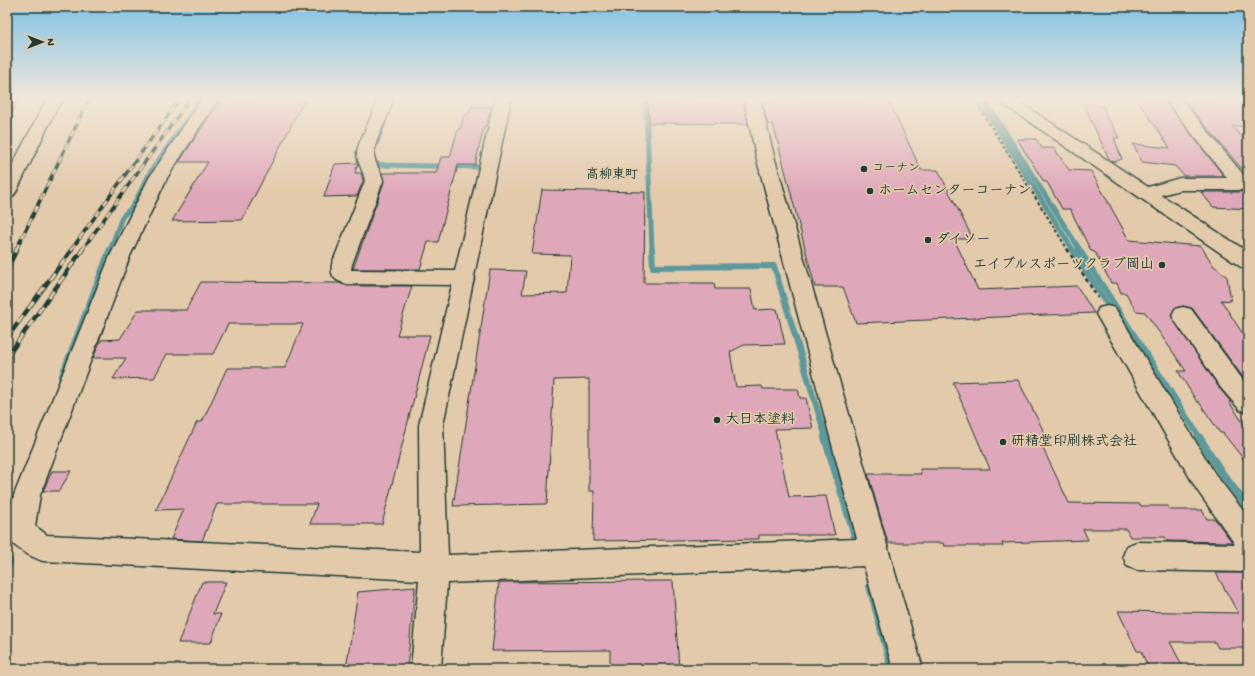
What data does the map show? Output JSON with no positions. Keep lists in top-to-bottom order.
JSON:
{
  "districts": ["高柳東町"],
  "places": [
    "コーナン",
    "ホームセンターコーナン",
    "ダイソー",
    "エイブルスポーツクラブ岡山",
    "大日本塗料",
    "研精堂印刷株式会社"
  ],
  "north": "right"
}
